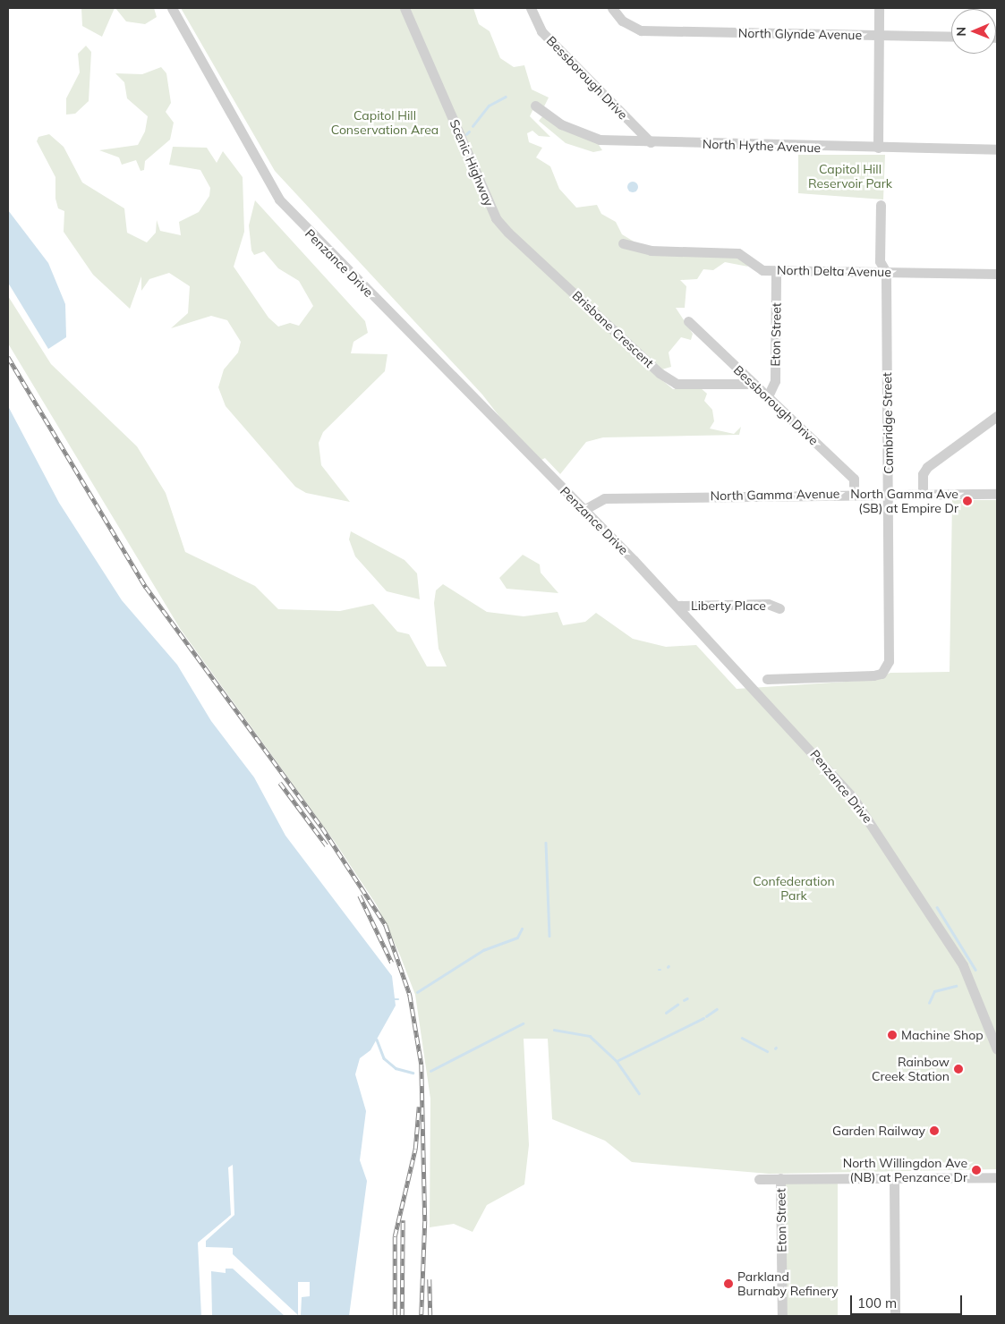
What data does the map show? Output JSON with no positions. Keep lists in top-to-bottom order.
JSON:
{
  "streets": {
    "street": [
      "North Glynde Avenue",
      "Bessborough Drive",
      "North Hythe Avenue",
      "Scenic Highway",
      "Penzance Drive",
      "North Delta Avenue",
      "Brisbane Crescent",
      "Eton Street",
      "Cambridge Street",
      "North Gamma Avenue",
      "Liberty Place"
    ]
  },
  "crossings": [
    ["Bessborough Drive", "North Hythe Avenue"],
    ["Bessborough Drive", "Brisbane Crescent"],
    ["Bessborough Drive", "Eton Street"],
    ["Bessborough Drive", "North Gamma Avenue"],
    ["Scenic Highway", "Brisbane Crescent"],
    ["Penzance Drive", "North Gamma Avenue"],
    ["Penzance Drive", "Liberty Place"],
    ["North Delta Avenue", "Eton Street"],
    ["North Delta Avenue", "Cambridge Street"],
    ["Cambridge Street", "North Gamma Avenue"]
  ],
  "parks": ["Capitol Hill Conservation Area", "Capitol Hill Reservoir Park", "Confederation Park"],
  "places": [
    "North Gamma Ave (SB) at Empire Dr",
    "Machine Shop",
    "Rainbow Creek Station",
    "Garden Railway",
    "North Willingdon Ave (NB) at Penzance Dr",
    "Parkland Burnaby Refinery"
  ],
  "scale_bar": "100 m",
  "north": "left"
}
